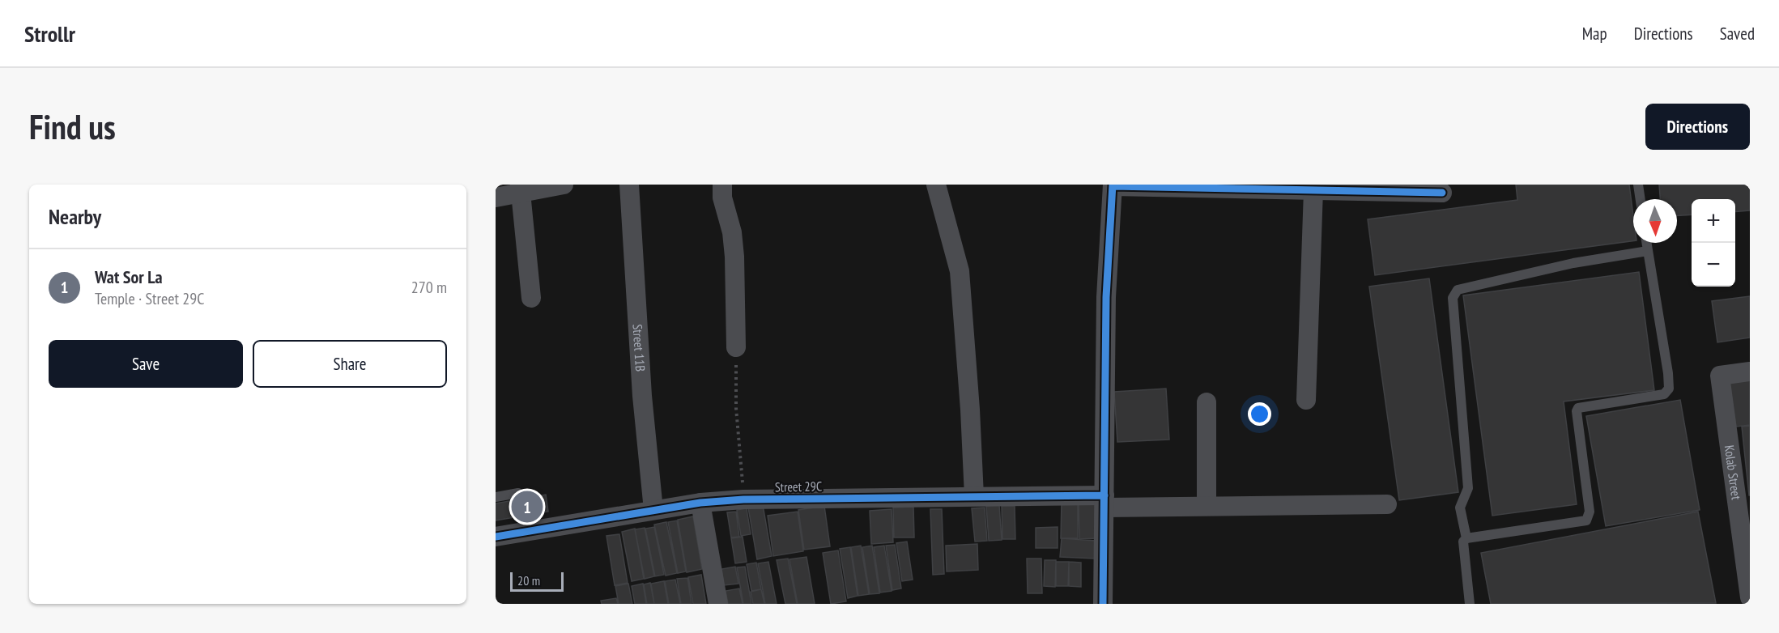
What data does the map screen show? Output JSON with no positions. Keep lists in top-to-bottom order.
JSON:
{
  "streets": {
    "street": ["Street 11B", "Kolab Street", "Street 29C"]
  },
  "crossings": [
    ["Street 11B", "Street 29C"]
  ],
  "scale_bar": "20 m",
  "north": "bottom",
  "page": {
    "header": "Strollr",
    "nav": ["Map", "Directions", "Saved"],
    "buttons": [
      "Directions",
      ["Save", "Share"]
    ],
    "title": "Find us",
    "heading": "Nearby",
    "map_buttons": ["+", "−"],
    "list": [
      {
        "mark": "1",
        "name": "Wat Sor La",
        "note": "Temple · Street 29C",
        "value": "270 m"
      }
    ],
    "pins": "1",
    "scale": "20 m"
  }
}
